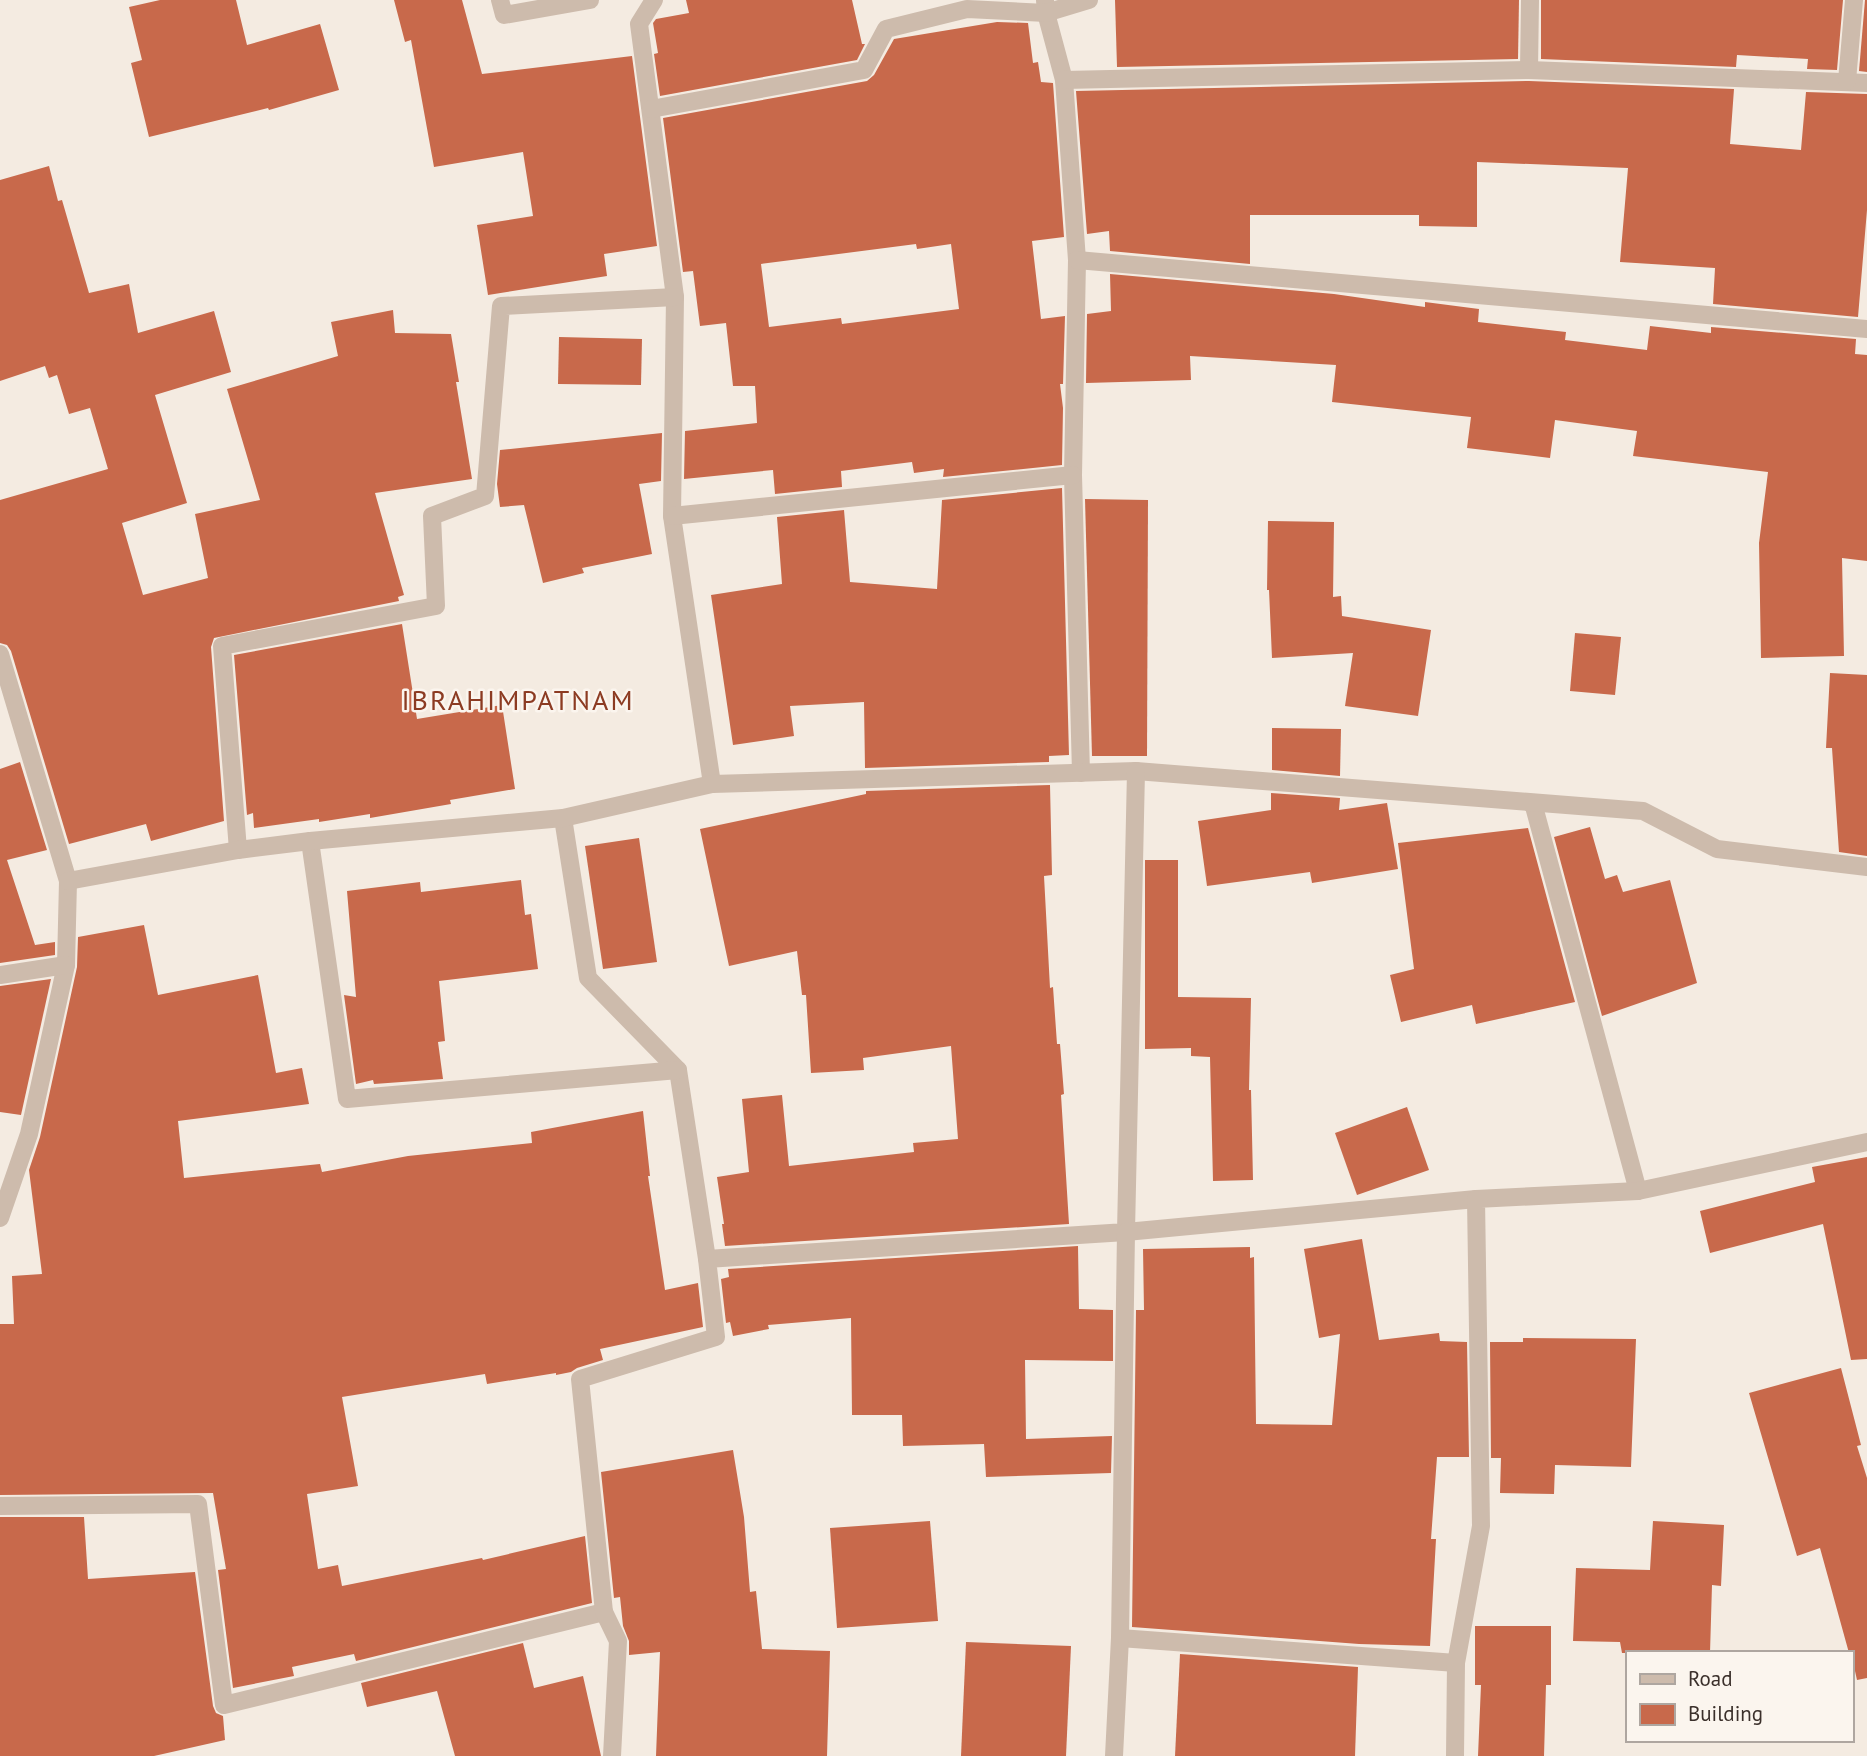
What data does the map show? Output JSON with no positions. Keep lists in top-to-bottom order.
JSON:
{
  "districts": ["IBRAHIMPATNAM"],
  "legend": ["Road", "Building"]
}
